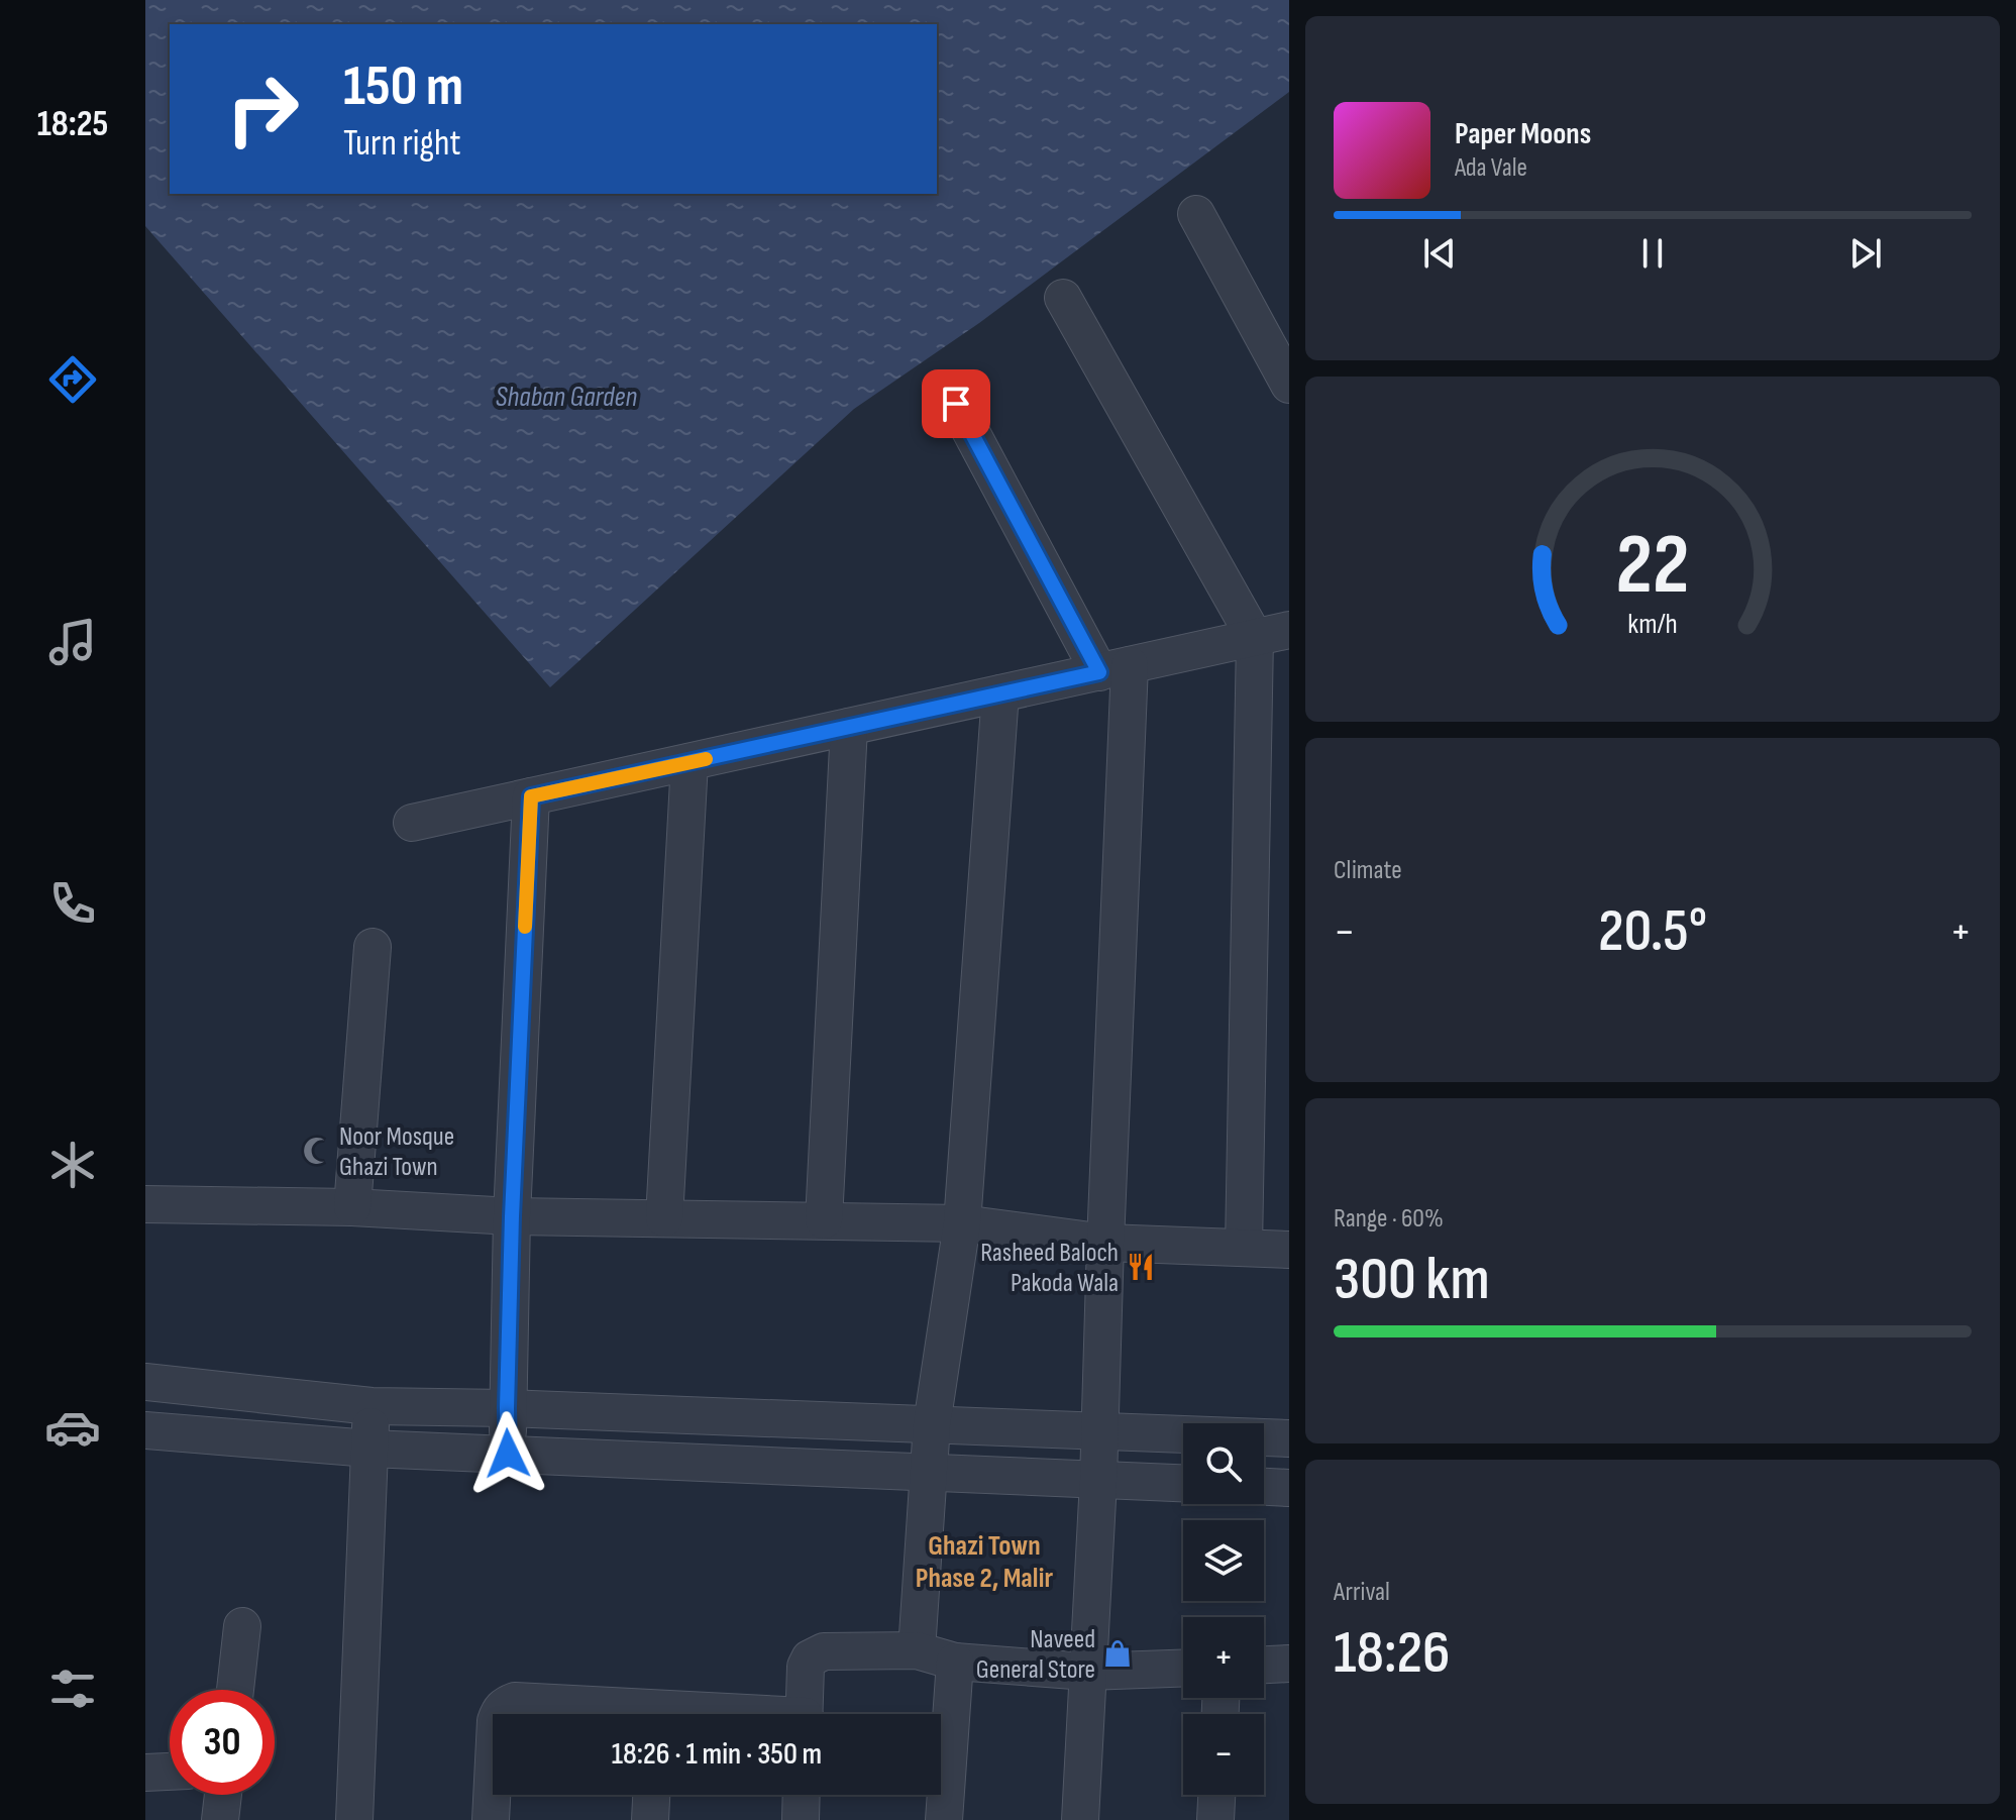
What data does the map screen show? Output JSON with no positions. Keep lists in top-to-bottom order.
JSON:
{
  "districts": ["Ghazi Town Phase 2, Malir"],
  "water": ["Shaban Garden"],
  "places": {
    "mosque": ["Noor Mosque Ghazi Town"],
    "restaurant": ["Rasheed Baloch Pakoda Wala"],
    "shop": ["Naveed General Store"]
  },
  "page": {
    "tabs": "18:25",
    "turn": ["150 m", "Turn right"],
    "song": ["Paper Moons", "Ada Vale"],
    "tile": [
      "Climate",
      ["Range · 60%", "300 km"],
      ["Arrival", "18:26"]
    ],
    "heat": ["−", "20.5°", "+"],
    "map_buttons": ["+", "−"],
    "limit": "30",
    "trip": "18:26 · 1 min · 350 m",
    "gauge": ["22", "km/h"]
  }
}
